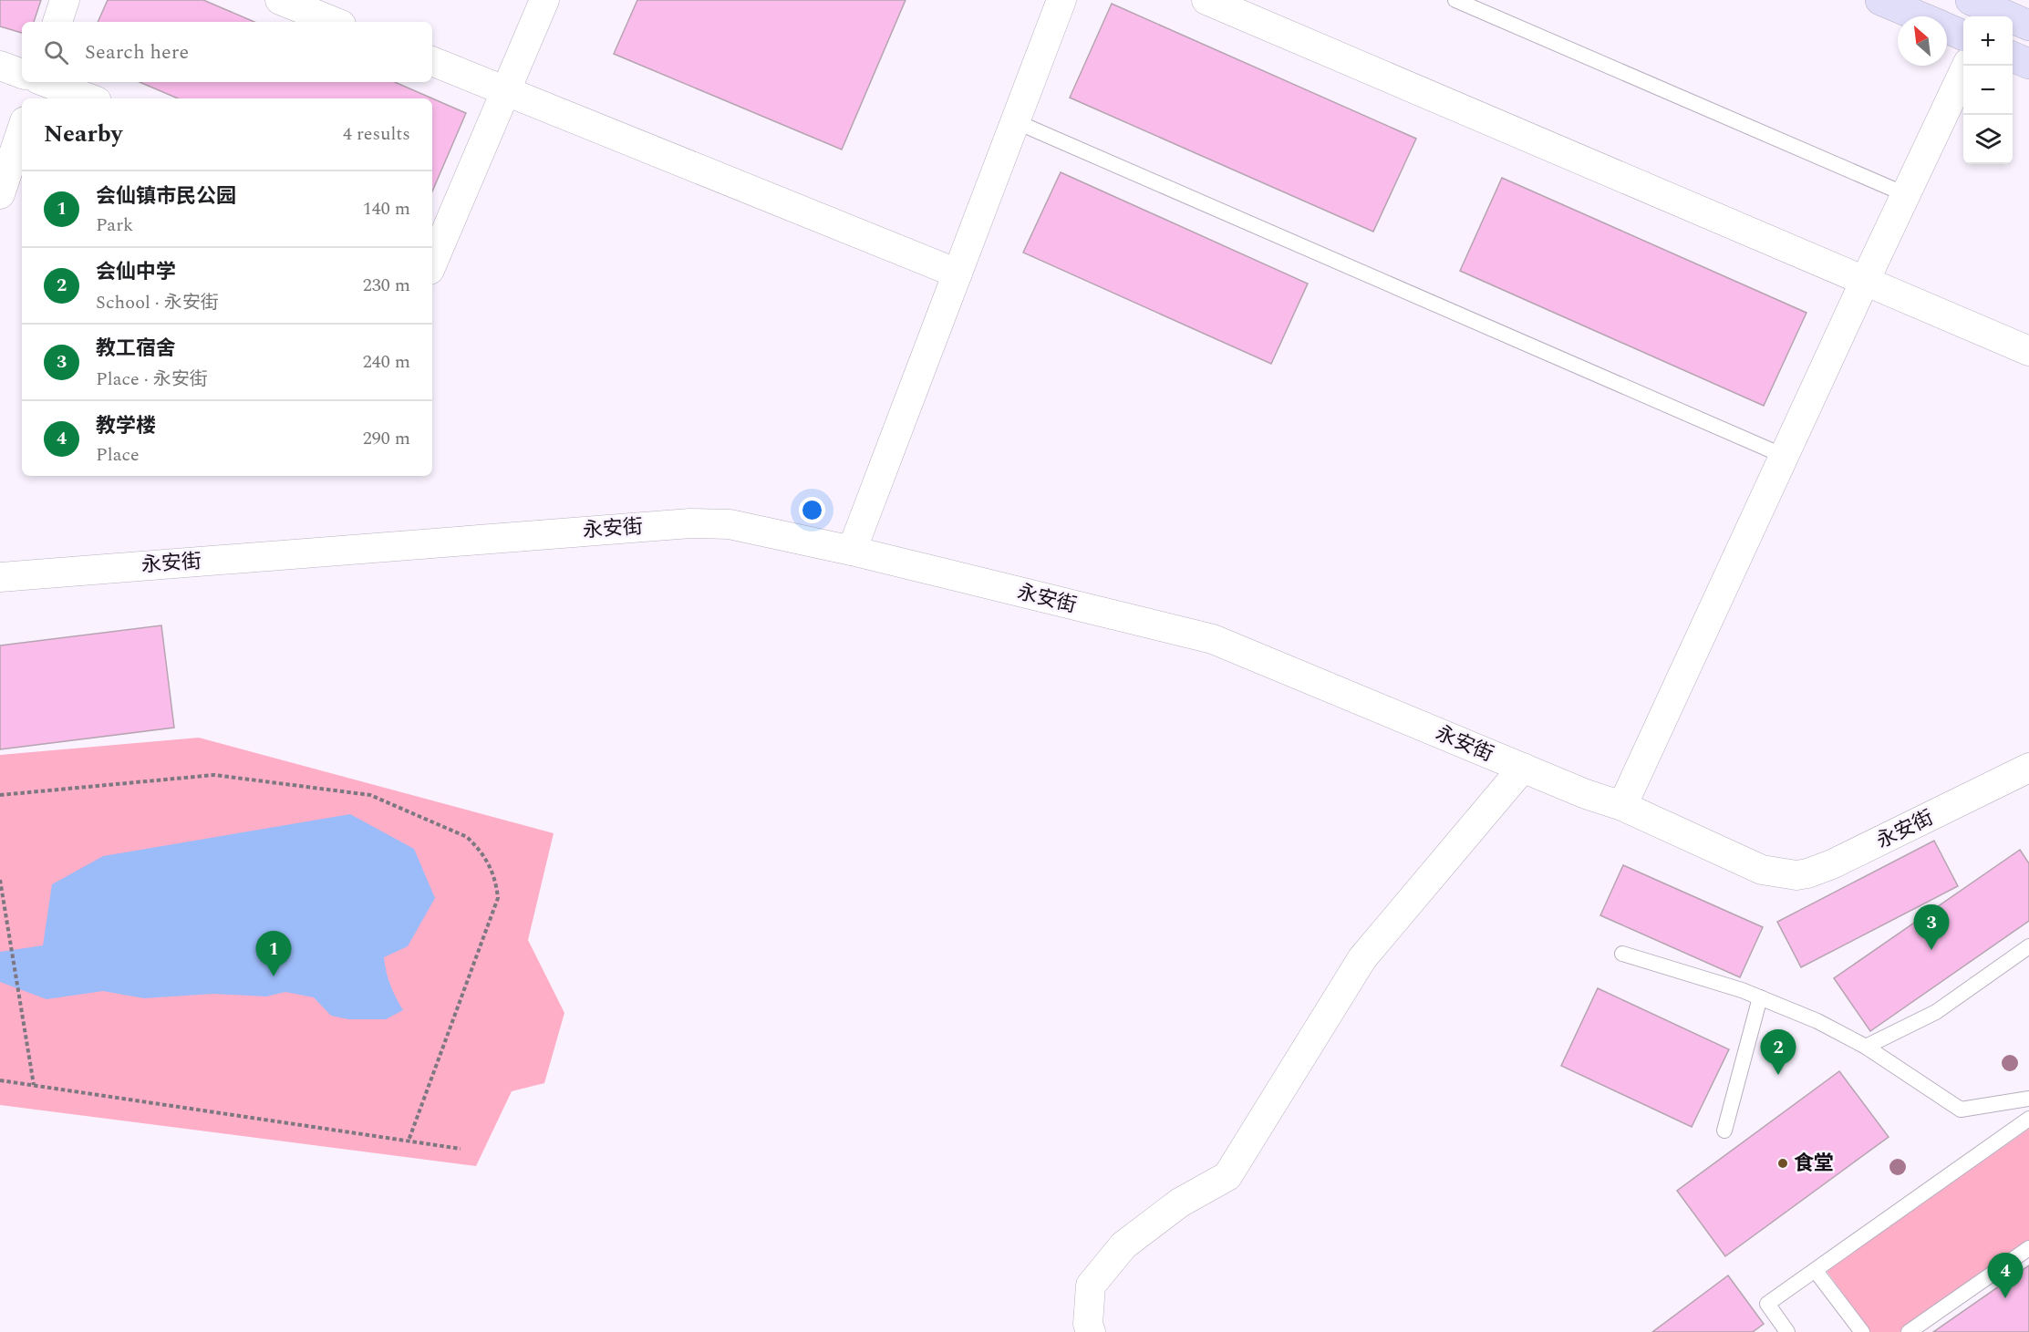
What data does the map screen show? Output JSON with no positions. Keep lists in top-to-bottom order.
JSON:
{
  "streets": {
    "street": ["永安街"]
  },
  "places": ["食堂"],
  "north": "top left",
  "page": {
    "map_buttons": ["+", "−"],
    "search": "Search here",
    "heading": ["Nearby", "4 results"],
    "list": [
      {
        "mark": "1",
        "name": "会仙镇市民公园",
        "note": "Park",
        "value": "140 m"
      },
      {
        "mark": "2",
        "name": "会仙中学",
        "note": "School · 永安街",
        "value": "230 m"
      },
      {
        "mark": "3",
        "name": "教工宿舍",
        "note": "Place · 永安街",
        "value": "240 m"
      },
      {
        "mark": "4",
        "name": "教学楼",
        "note": "Place",
        "value": "290 m"
      }
    ],
    "pins": [
      "3",
      "1",
      "2",
      "4"
    ]
  }
}
